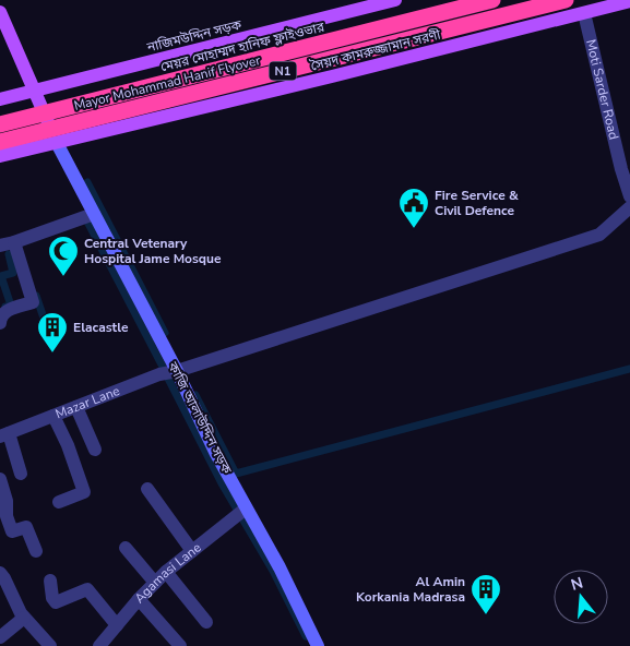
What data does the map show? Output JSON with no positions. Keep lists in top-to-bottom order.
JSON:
{
  "streets": {
    "highway": ["মেয়র মোহাম্মদ হানিফ ফ্লাইওভার", "N1", "Mayor Mohammad Hanif Flyover"],
    "main road": ["নাজিমউদ্দিন সড়ক", "সৈয়দ কামরুজ্জামান সরণী"],
    "street": [
      "Moti Sarder Road",
      "Mazar Lane",
      "কাজি আলাউদ্দিন সড়ক",
      "Agamasi Lane"
    ]
  },
  "crossings": [
    ["সৈয়দ কামরুজ্জামান সরণী", "Moti Sarder Road"],
    ["সৈয়দ কামরুজ্জামান সরণী", "কাজি আলাউদ্দিন সড়ক"],
    ["Mazar Lane", "কাজি আলাউদ্দিন সড়ক"],
    ["কাজি আলাউদ্দিন সড়ক", "Agamasi Lane"]
  ],
  "places": {
    "public building": ["Fire Service & Civil Defence"],
    "mosque": ["Central Vetenary Hospital Jame Mosque"],
    "building": ["Elacastle", "Al Amin Korkania Madrasa"]
  },
  "north": "top"
}
